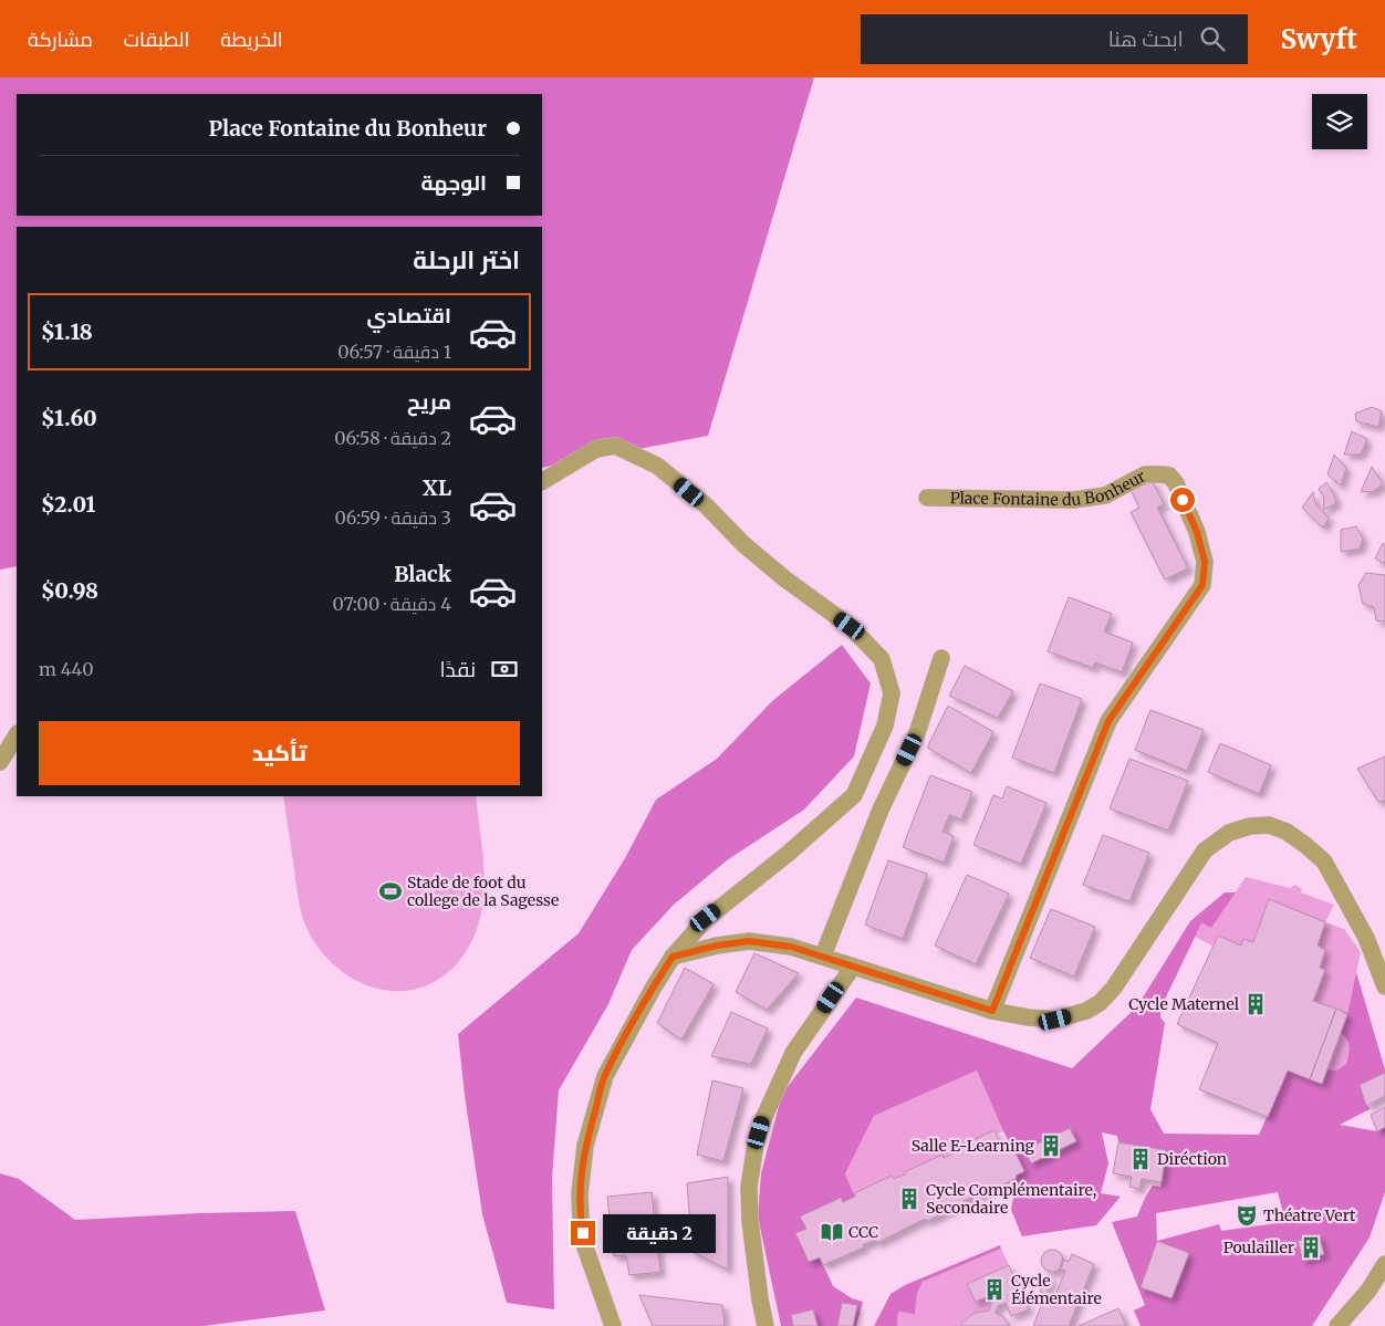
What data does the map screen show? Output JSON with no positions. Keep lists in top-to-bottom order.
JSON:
{
  "streets": {
    "street": ["Place Fontaine du Bonheur"]
  },
  "places": {
    "sports": ["Stade de foot du college de la Sagesse"],
    "building": [
      "Cycle Maternel",
      "Salle E-Learning",
      "Diréction",
      "Cycle Complémentaire, Secondaire",
      "Poulailler",
      "Cycle Élémentaire"
    ],
    "theatre": ["Théatre Vert"],
    "library": ["CCC"]
  },
  "page": {
    "header": "Swyft",
    "search": "ابحث هنا",
    "nav": ["الخريطة", "الطبقات", "مشاركة"],
    "banner": ["Place Fontaine du Bonheur", "الوجهة"],
    "heading": "اختر الرحلة",
    "list": [
      {
        "name": "اقتصادي",
        "note": "1 دقيقة · 06:57",
        "value": "$1.18"
      },
      {
        "name": "مريح",
        "note": "2 دقيقة · 06:58",
        "value": "$1.60"
      },
      {
        "name": "XL",
        "note": "3 دقيقة · 06:59",
        "value": "$2.01"
      },
      {
        "name": "Black",
        "note": "4 دقيقة · 07:00",
        "value": "$0.98"
      }
    ],
    "pay": ["نقدًا", "440 m"],
    "buttons": "تأكيد",
    "bubble": "2 دقيقة"
  }
}
